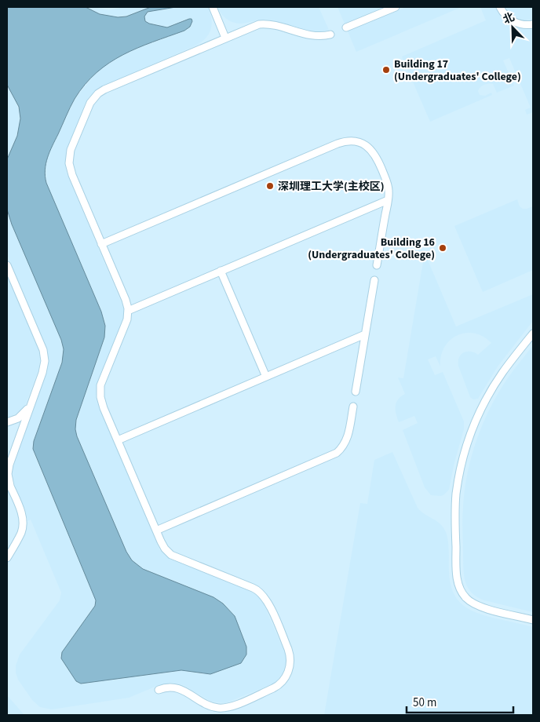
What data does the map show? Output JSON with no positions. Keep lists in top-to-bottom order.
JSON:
{
  "places": ["Building 17 (Undergraduates' College)", "深圳理工大学(主校区)", "Building 16 (Undergraduates' College)"],
  "scale_bar": "50 m",
  "north": "top left"
}
